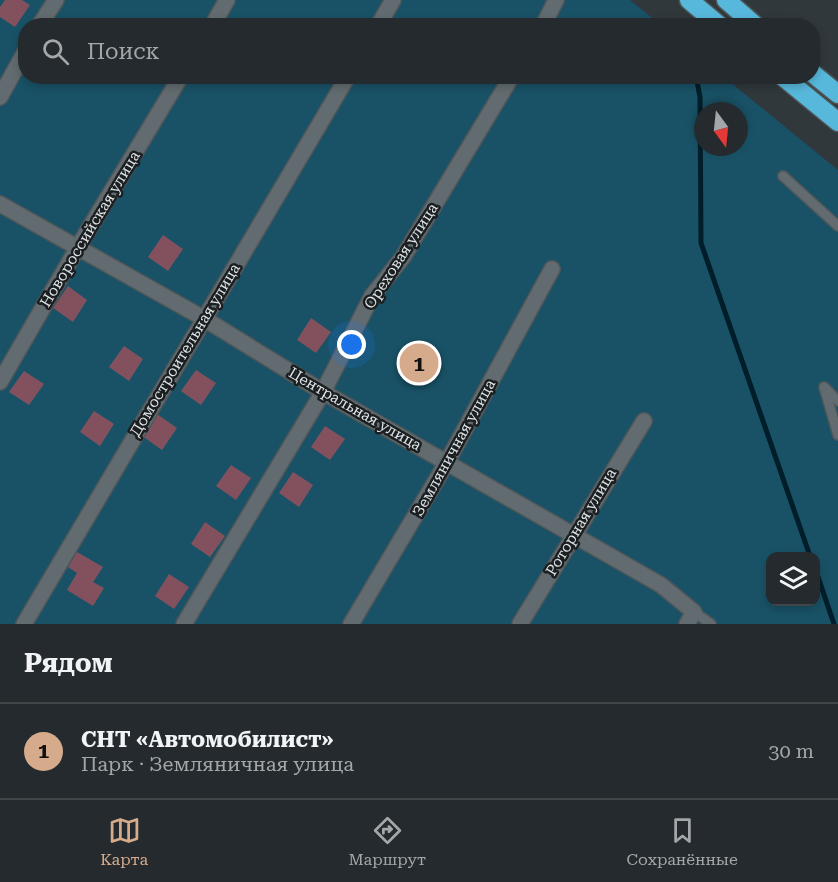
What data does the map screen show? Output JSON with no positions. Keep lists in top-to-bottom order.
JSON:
{
  "streets": {
    "street": [
      "Новороссийская улица",
      "Ореховая улица",
      "Домостроительная улица",
      "Центральная улица",
      "Земляничная улица",
      "Роторная улица"
    ]
  },
  "crossings": [
    ["Новороссийская улица", "Центральная улица"],
    ["Ореховая улица", "Центральная улица"],
    ["Домостроительная улица", "Центральная улица"],
    ["Центральная улица", "Земляничная улица"],
    ["Центральная улица", "Роторная улица"]
  ],
  "north": "bottom",
  "page": {
    "search": "Поиск",
    "pins": "1",
    "heading": "Рядом",
    "list": [
      {
        "mark": "1",
        "name": "СНТ «Автомобилист»",
        "note": "Парк · Земляничная улица",
        "value": "30 m"
      }
    ],
    "nav": ["Карта", "Маршрут", "Сохранённые"]
  }
}
